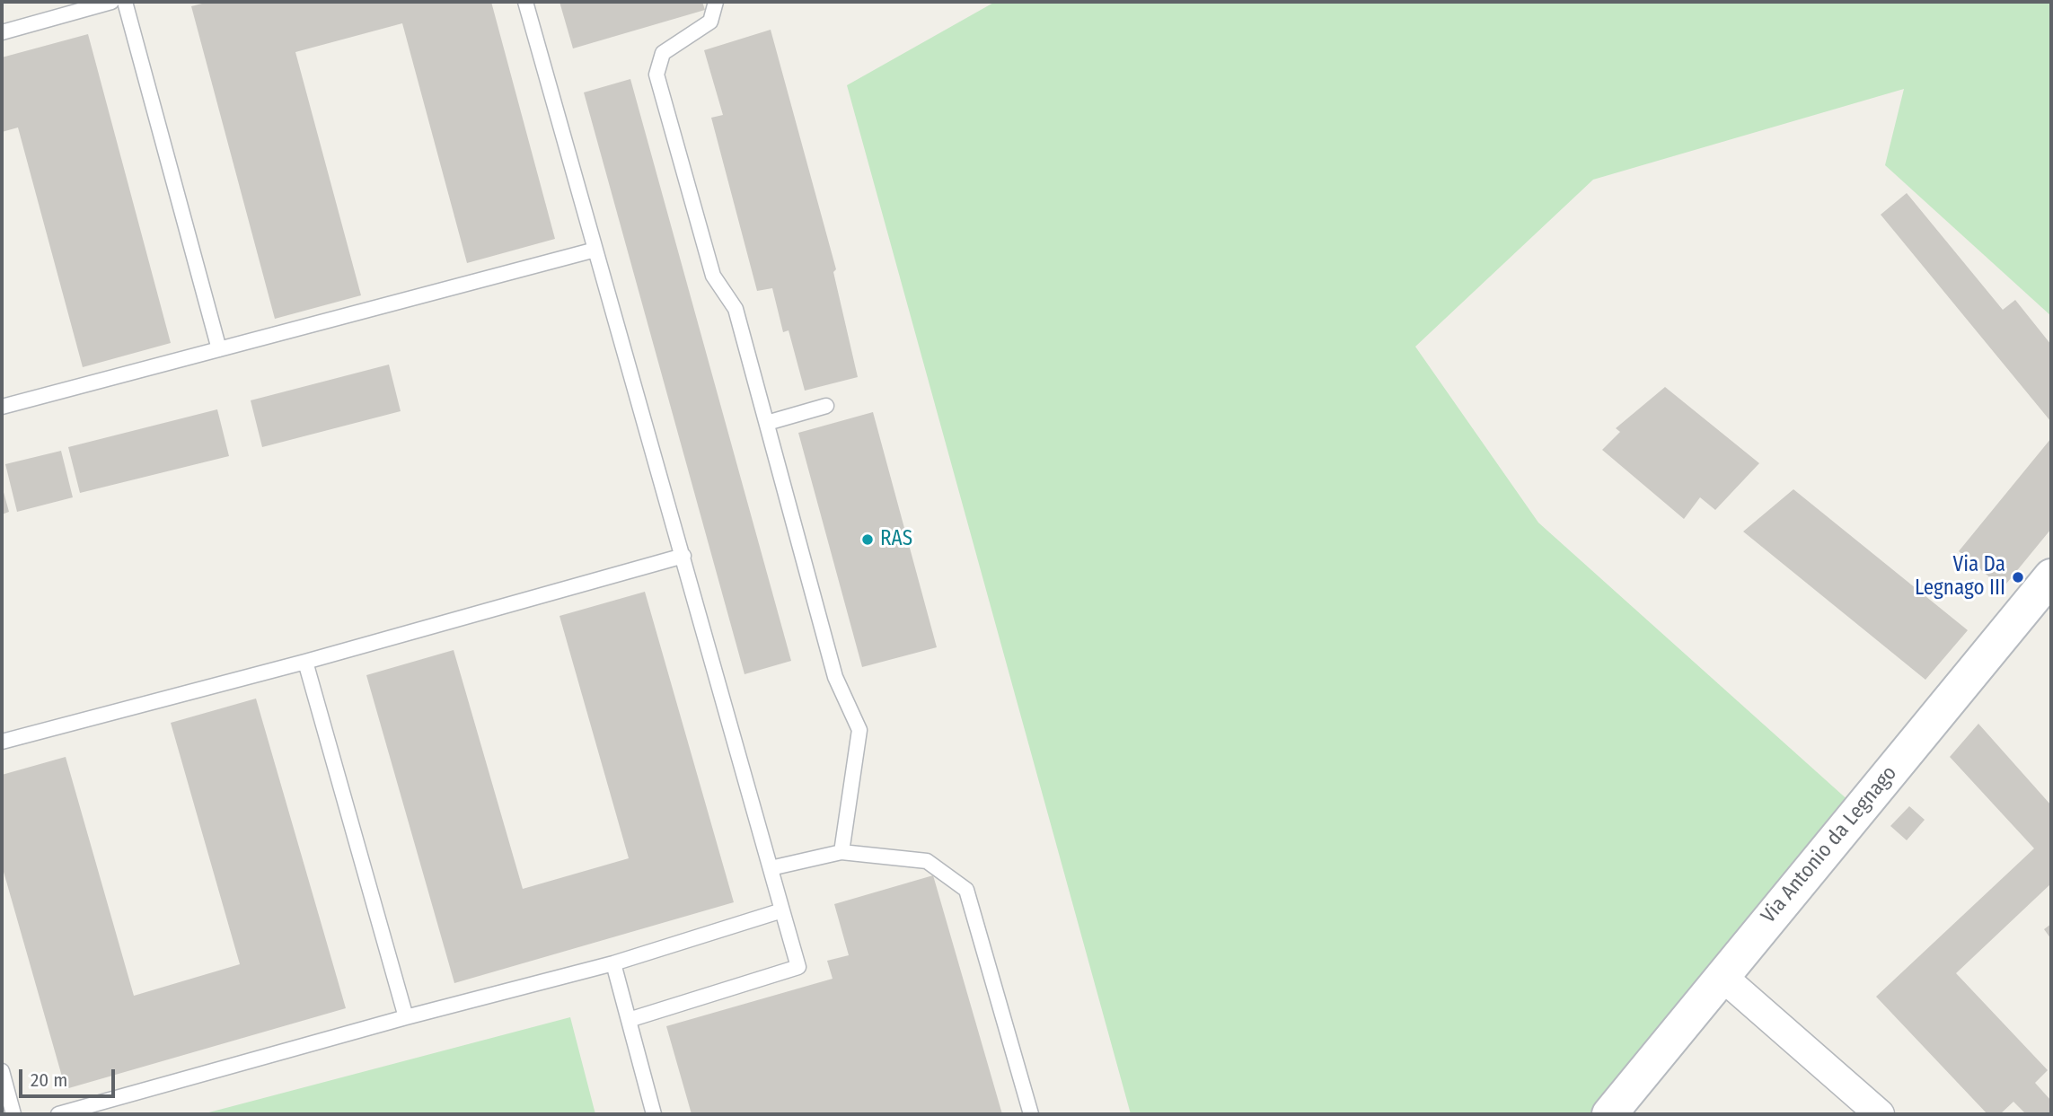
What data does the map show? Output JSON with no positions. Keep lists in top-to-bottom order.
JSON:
{
  "streets": {
    "street": ["Via Antonio da Legnago"]
  },
  "places": ["RAS", "Via Da Legnago III"],
  "scale_bar": "20 m"
}
